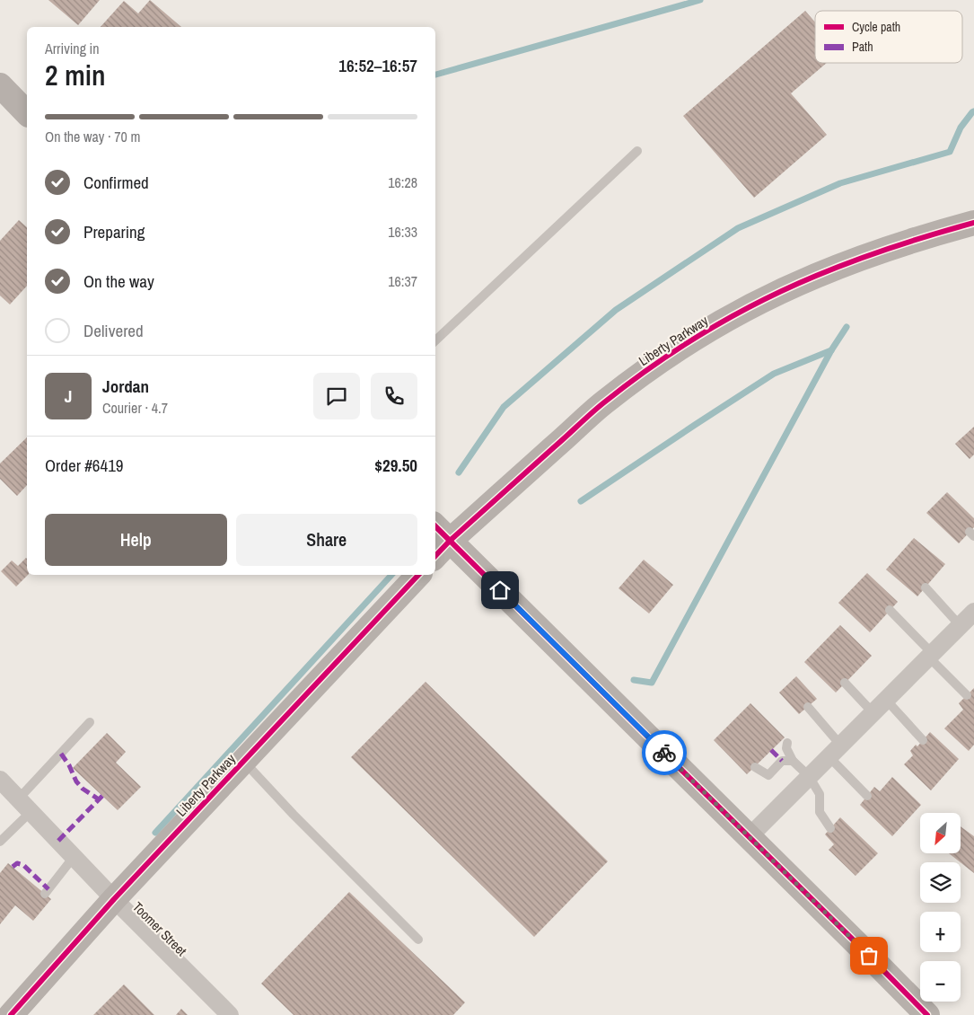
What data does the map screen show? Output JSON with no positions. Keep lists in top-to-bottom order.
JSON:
{
  "streets": {
    "street": ["Liberty Parkway", "Toomer Street"]
  },
  "crossings": [
    ["Liberty Parkway", "Toomer Street"]
  ],
  "legend": ["Cycle path", "Path"],
  "north": "bottom left",
  "page": {
    "heading": ["2 min", "Arriving in", "16:52–16:57"],
    "panel": [
      "Jordan",
      "Courier · 4.7",
      "Order #6419",
      "$29.50"
    ],
    "bar": "On the way · 70 m",
    "list": [
      ["Confirmed", "16:28"],
      ["Preparing", "16:33"],
      ["On the way", "16:37"],
      "Delivered"
    ],
    "round": "J",
    "buttons": ["Help", "Share"],
    "map_buttons": ["+", "−"]
  }
}
